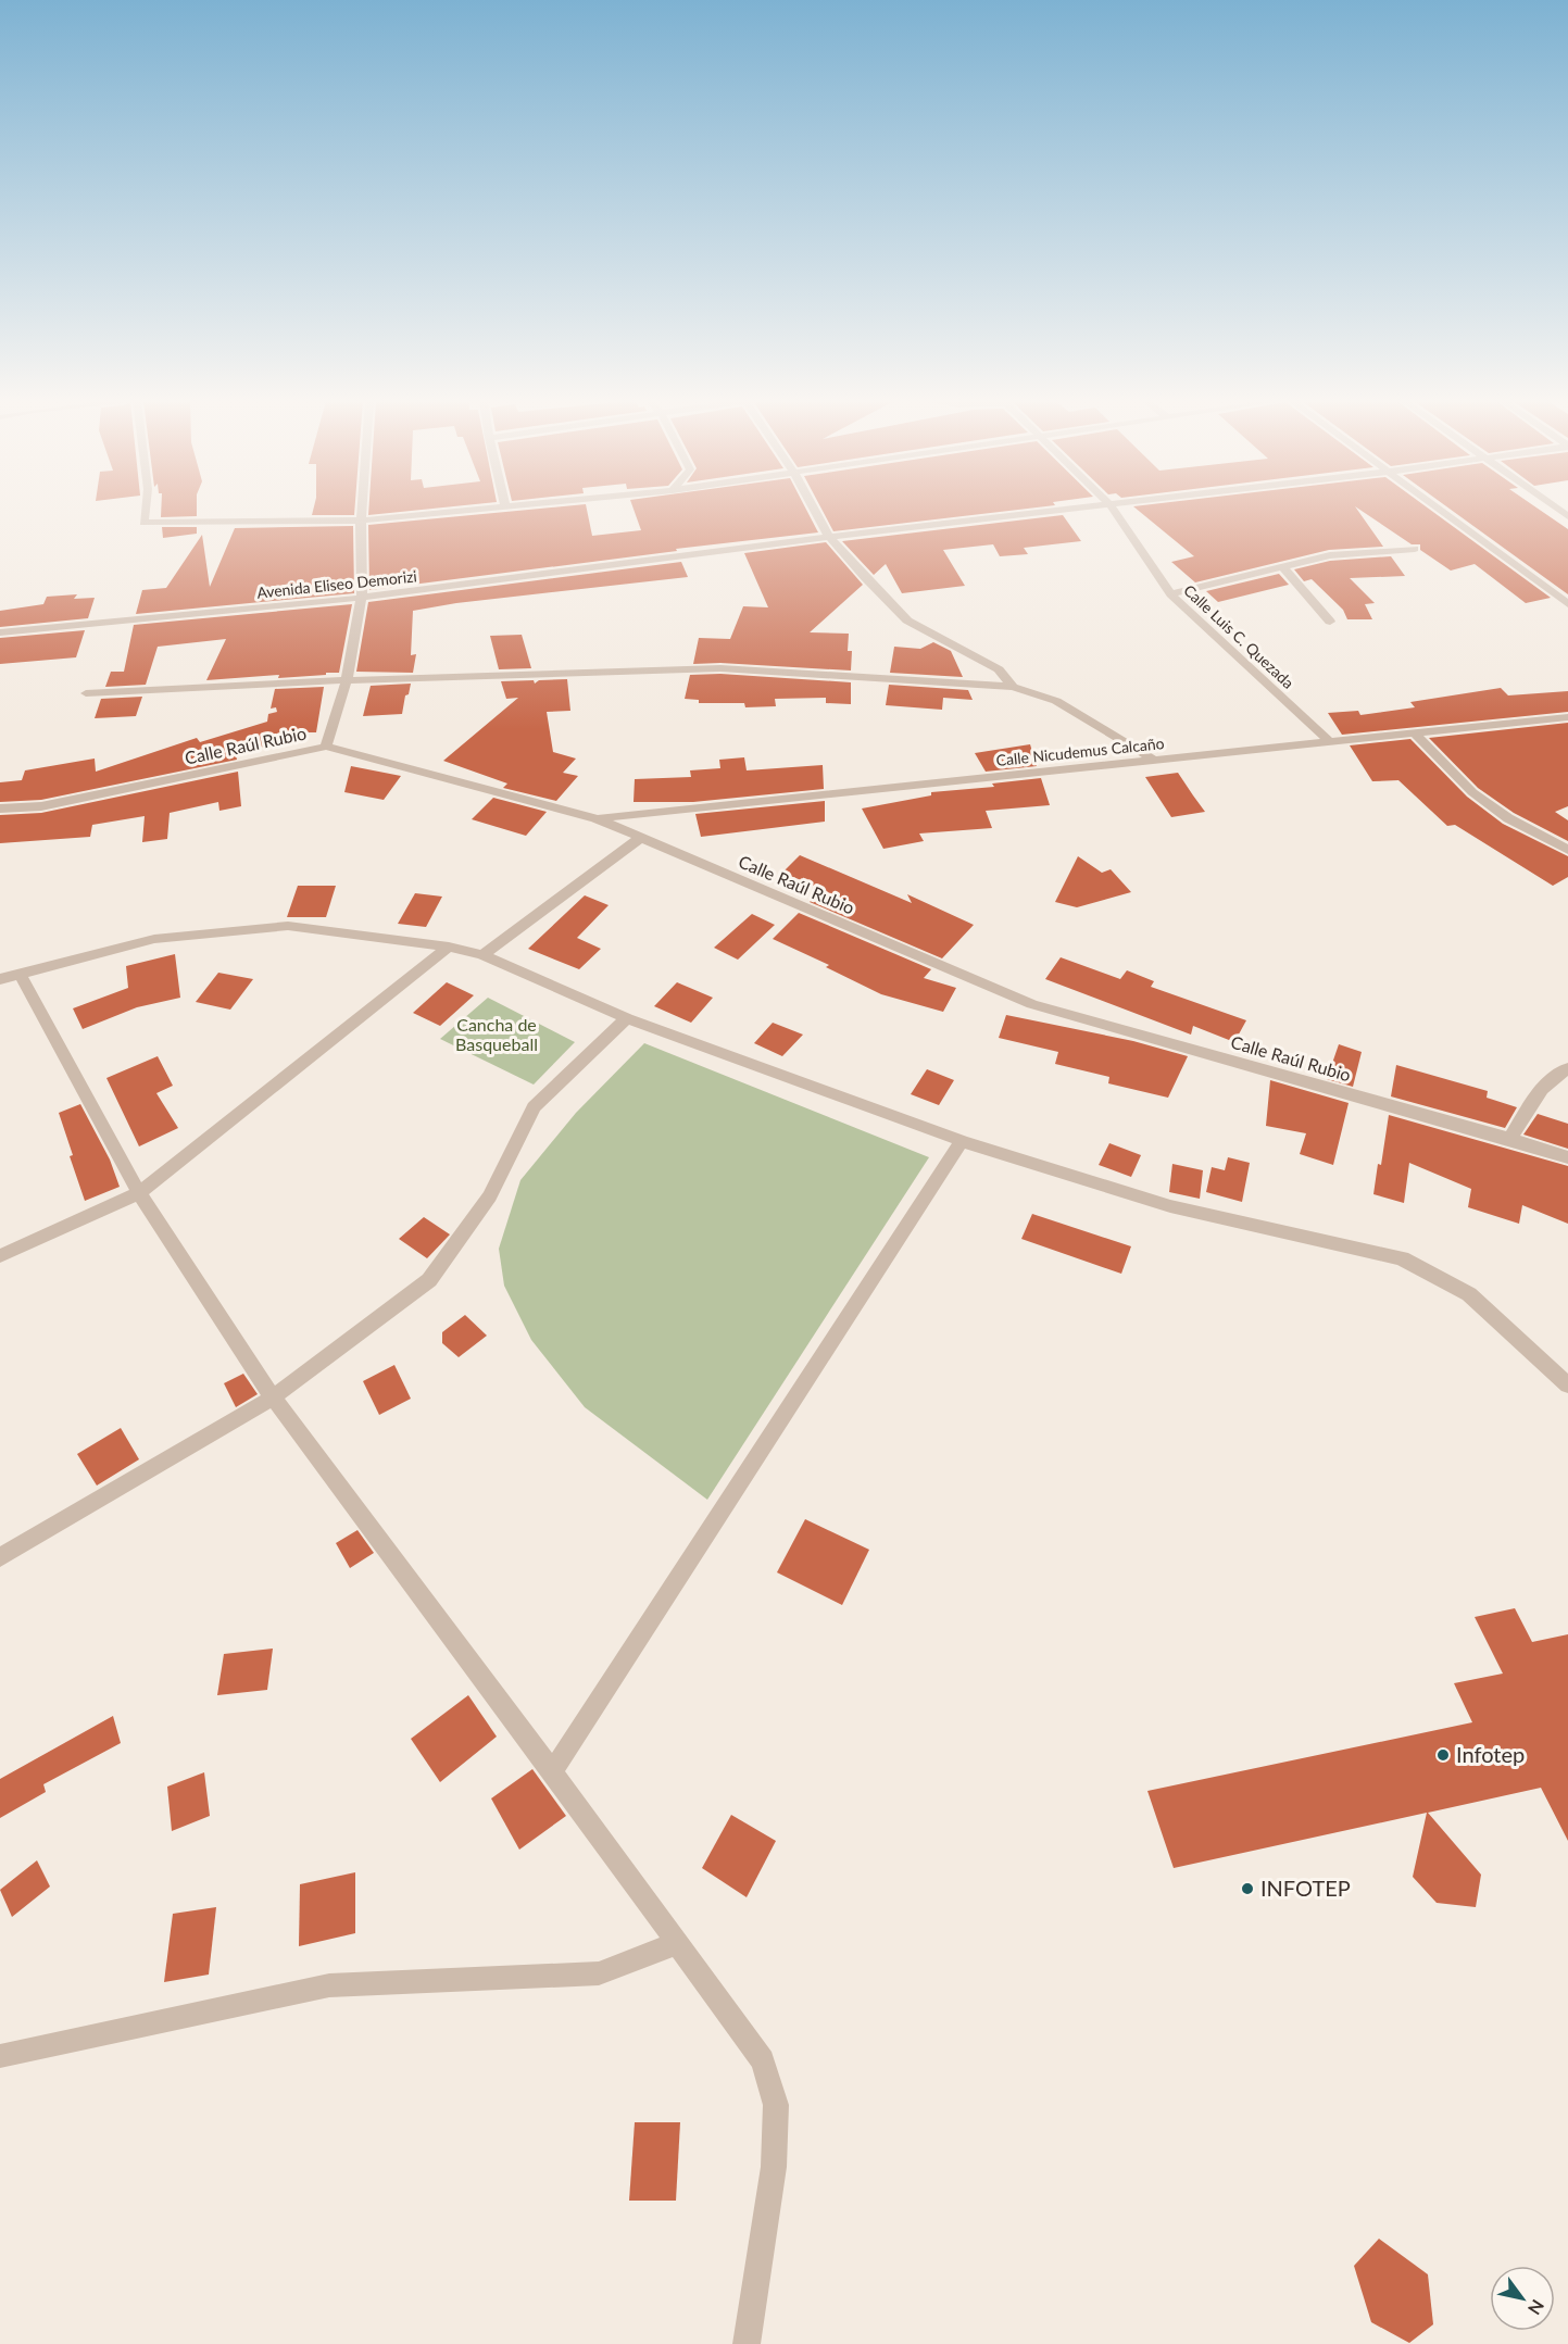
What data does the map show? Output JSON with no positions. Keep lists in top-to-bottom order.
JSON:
{
  "streets": {
    "street": [
      "Avenida Eliseo Demorizi",
      "Calle Luis C. Quezada",
      "Calle Raúl Rubio",
      "Calle Nicudemus Calcaño"
    ]
  },
  "crossings": [
    ["Calle Luis C. Quezada", "Calle Nicudemus Calcaño"],
    ["Calle Raúl Rubio", "Calle Nicudemus Calcaño"]
  ],
  "parks": ["Cancha de Basqueball"],
  "places": ["Infotep", "INFOTEP"],
  "north": "bottom right"
}
